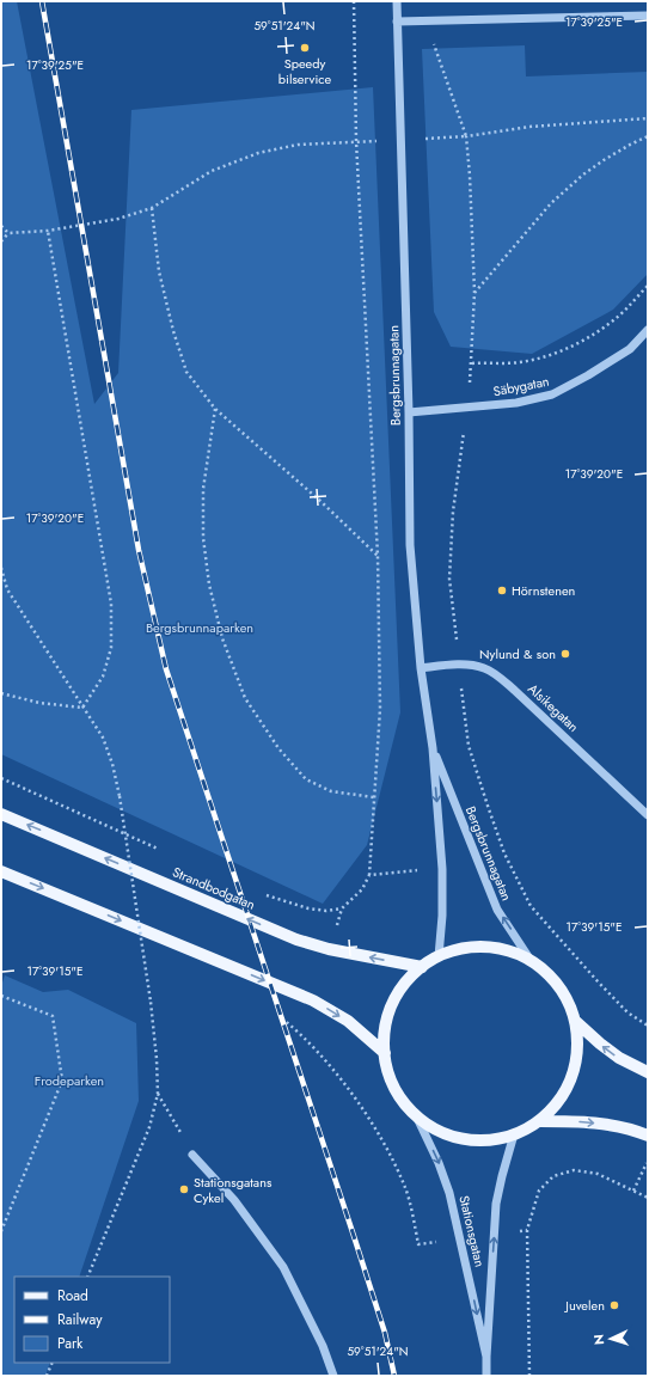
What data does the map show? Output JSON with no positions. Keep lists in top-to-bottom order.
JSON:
{
  "streets": {
    "main road": ["Strandbodgatan"],
    "street": [
      "Bergsbrunnagatan",
      "Säbygatan",
      "Alsikegatan",
      "Stationsgatan"
    ]
  },
  "crossings": [
    ["Bergsbrunnagatan", "Säbygatan"],
    ["Bergsbrunnagatan", "Alsikegatan"]
  ],
  "parks": ["Bergsbrunnaparken", "Frodeparken"],
  "places": [
    "Speedy bilservice",
    "Hörnstenen",
    "Nylund & son",
    "Stationsgatans Cykel",
    "Juvelen"
  ],
  "legend": ["Road", "Railway", "Park"],
  "north": "left",
  "coordinates": [
    "17°39'25\"E",
    "59°51'24\"N",
    "17°39'20\"E",
    "17°39'15\"E"
  ]
}
